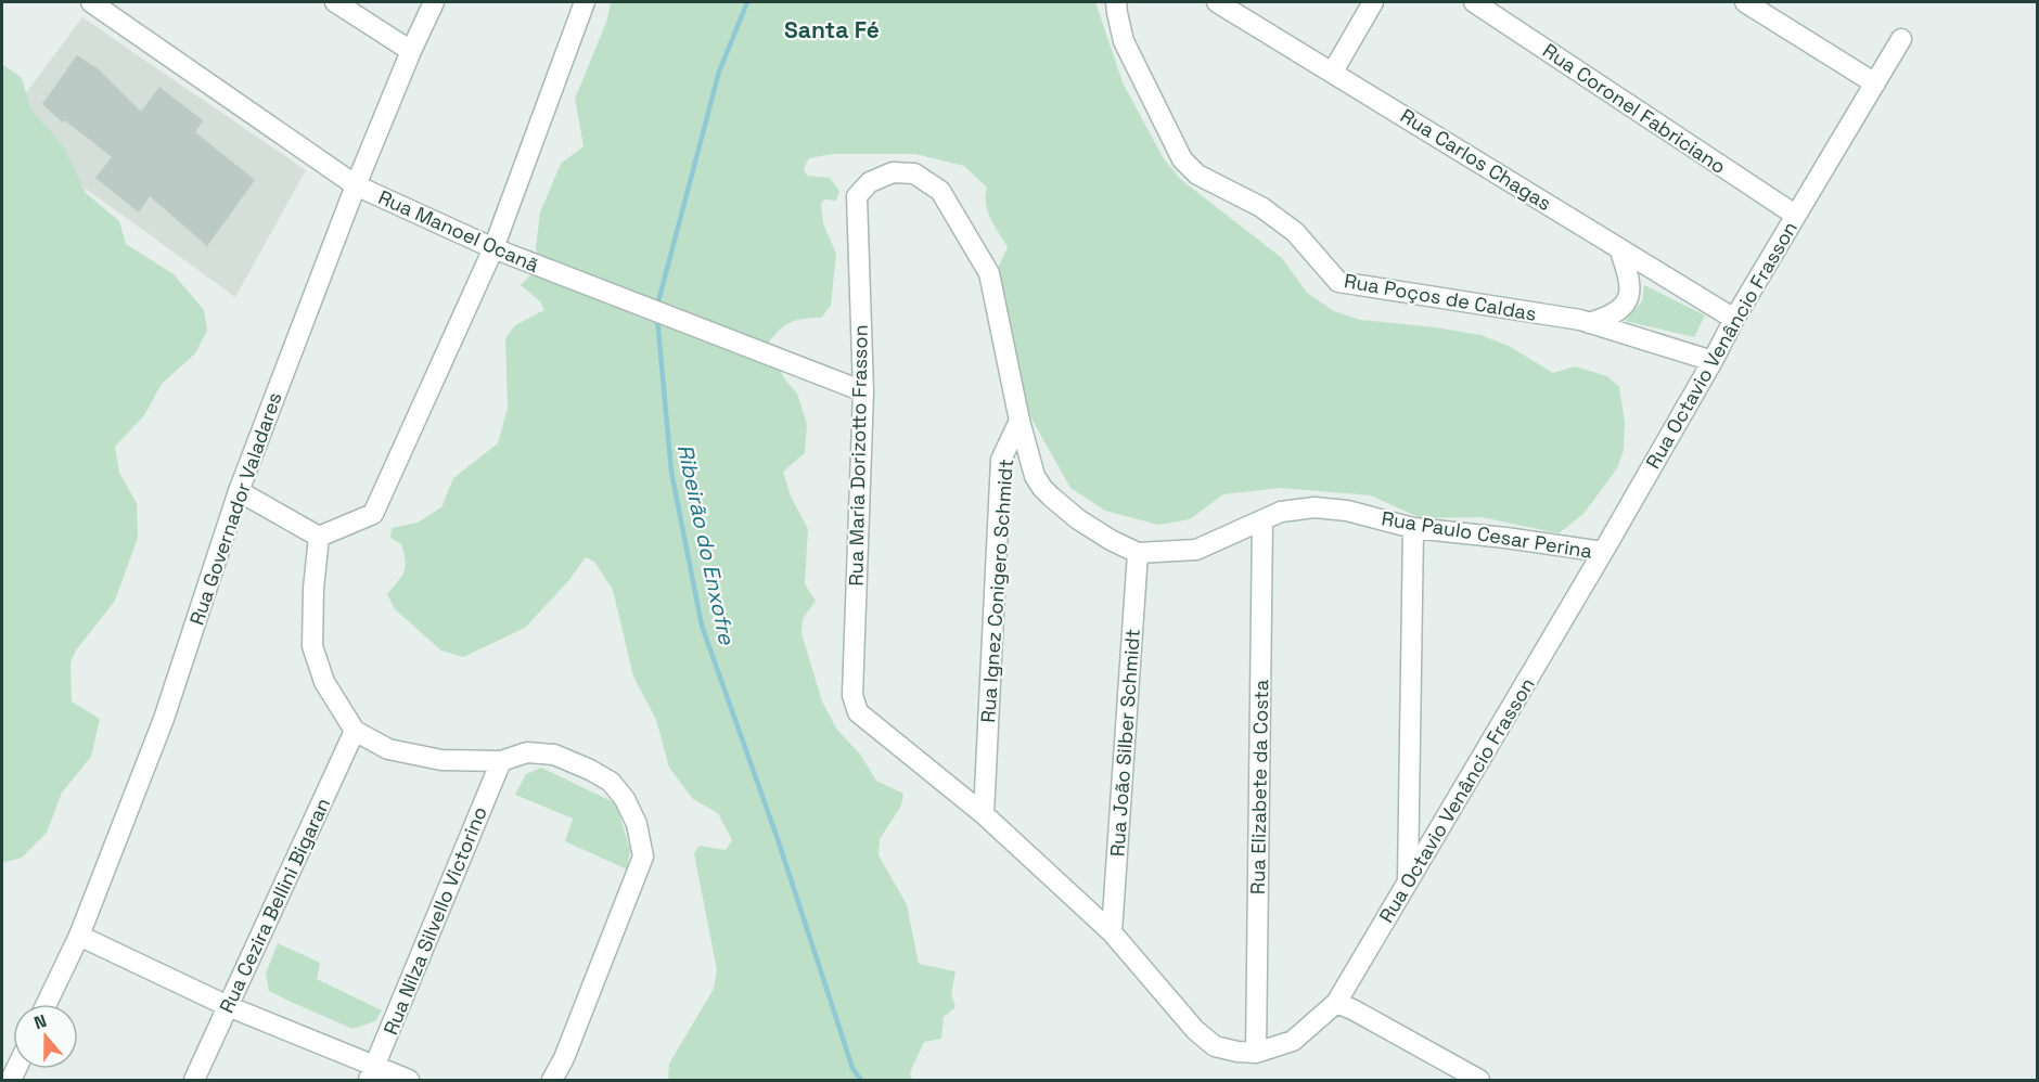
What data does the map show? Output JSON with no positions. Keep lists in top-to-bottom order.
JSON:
{
  "streets": {
    "street": [
      "Rua Coronel Fabriciano",
      "Rua Carlos Chagas",
      "Rua Manoel Ocanã",
      "Rua Poços de Caldas",
      "Rua Octavio Venâncio Frasson",
      "Rua Maria Dorizotto Frasson",
      "Rua Governador Valadares",
      "Rua Paulo Cesar Perina",
      "Rua Ignez Conigero Schmidt",
      "Rua João Silber Schmidt",
      "Rua Elizabete da Costa",
      "Rua Cezira Bellini Bigaran",
      "Rua Nilza Silvello Victorino"
    ]
  },
  "crossings": [
    ["Rua Coronel Fabriciano", "Rua Octavio Venâncio Frasson"],
    ["Rua Carlos Chagas", "Rua Octavio Venâncio Frasson"],
    ["Rua Manoel Ocanã", "Rua Maria Dorizotto Frasson"],
    ["Rua Manoel Ocanã", "Rua Governador Valadares"],
    ["Rua Poços de Caldas", "Rua Octavio Venâncio Frasson"],
    ["Rua Octavio Venâncio Frasson", "Rua Maria Dorizotto Frasson"],
    ["Rua Octavio Venâncio Frasson", "Rua Paulo Cesar Perina"],
    ["Rua Octavio Venâncio Frasson", "Rua Ignez Conigero Schmidt"],
    ["Rua Octavio Venâncio Frasson", "Rua João Silber Schmidt"],
    ["Rua Octavio Venâncio Frasson", "Rua Elizabete da Costa"],
    ["Rua Maria Dorizotto Frasson", "Rua Paulo Cesar Perina"],
    ["Rua Maria Dorizotto Frasson", "Rua Ignez Conigero Schmidt"],
    ["Rua Paulo Cesar Perina", "Rua Ignez Conigero Schmidt"],
    ["Rua Paulo Cesar Perina", "Rua João Silber Schmidt"],
    ["Rua Paulo Cesar Perina", "Rua Elizabete da Costa"]
  ],
  "districts": ["Santa Fé"],
  "water": ["Ribeirão do Enxofre"],
  "north": "top"
}
